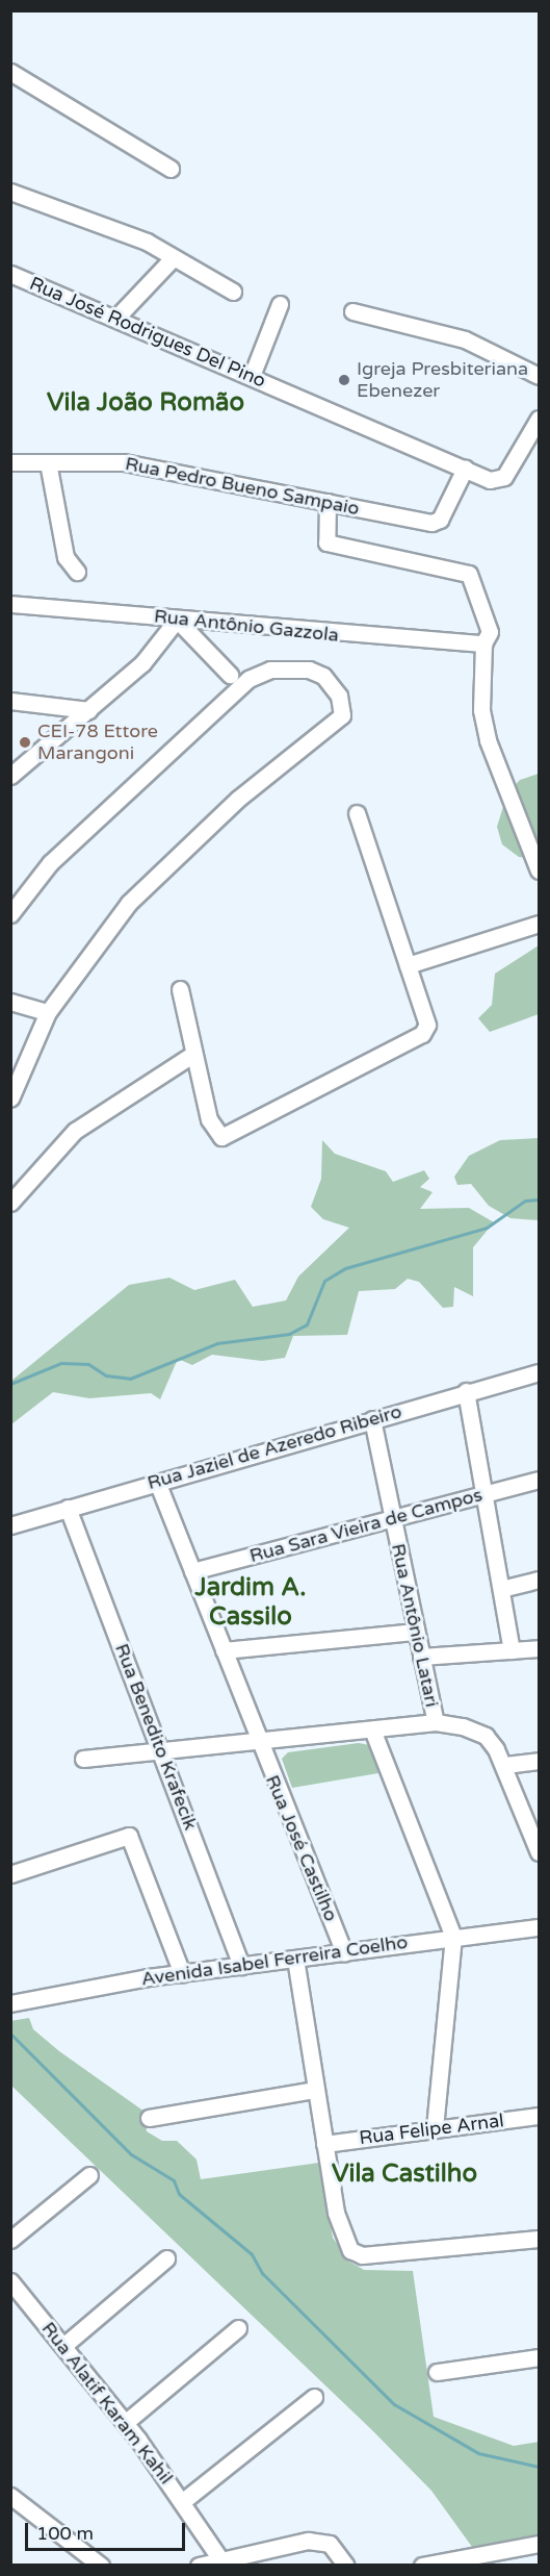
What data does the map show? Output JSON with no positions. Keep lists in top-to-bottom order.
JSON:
{
  "streets": {
    "street": [
      "Rua José Rodrigues Del Pino",
      "Rua Pedro Bueno Sampaio",
      "Rua Antônio Gazzola",
      "Rua Jaziel de Azeredo Ribeiro",
      "Rua Sara Vieira de Campos",
      "Rua Antônio Latari",
      "Rua Benedito Krafecik",
      "Rua José Castilho",
      "Avenida Isabel Ferreira Coelho",
      "Rua Felipe Arnal",
      "Rua Alatif Karam Kahil"
    ]
  },
  "crossings": [
    ["Rua José Rodrigues Del Pino", "Rua Pedro Bueno Sampaio"],
    ["Rua Jaziel de Azeredo Ribeiro", "Rua Antônio Latari"],
    ["Rua Jaziel de Azeredo Ribeiro", "Rua Benedito Krafecik"],
    ["Rua Jaziel de Azeredo Ribeiro", "Rua José Castilho"],
    ["Rua Sara Vieira de Campos", "Rua Antônio Latari"],
    ["Rua Sara Vieira de Campos", "Rua José Castilho"],
    ["Rua Benedito Krafecik", "Avenida Isabel Ferreira Coelho"],
    ["Rua José Castilho", "Avenida Isabel Ferreira Coelho"]
  ],
  "districts": ["Vila João Romão", "Jardim A. Cassilo", "Vila Castilho"],
  "places": ["Igreja Presbiteriana Ebenezer", "CEI-78 Ettore Marangoni"],
  "scale_bar": "100 m"
}
